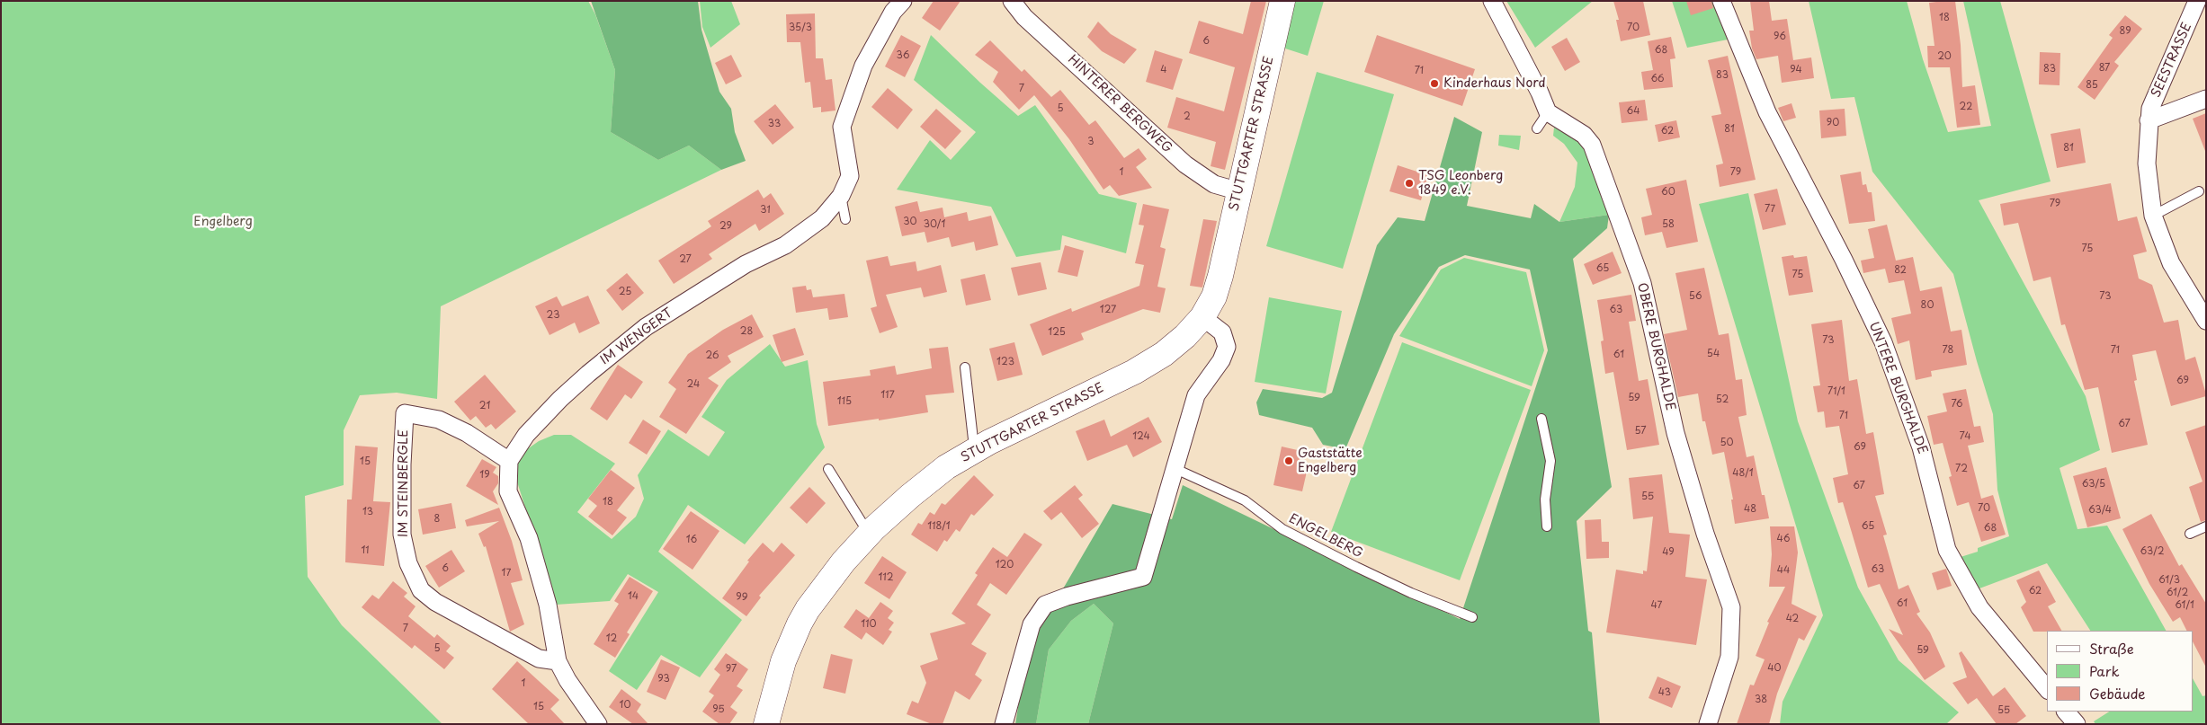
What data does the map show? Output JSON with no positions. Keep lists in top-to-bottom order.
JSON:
{
  "streets": {
    "main road": ["STUTTGARTER STRASSE"],
    "street": [
      "SEESTRASSE",
      "HINTERER BERGWEG",
      "IM WENGERT",
      "OBERE BURGHALDE",
      "UNTERE BURGHALDE",
      "IM STEINBERGLE"
    ],
    "lane": ["ENGELBERG"]
  },
  "crossings": [
    ["HINTERER BERGWEG", "STUTTGARTER STRASSE"],
    ["IM WENGERT", "IM STEINBERGLE"]
  ],
  "parks": ["Engelberg"],
  "places": ["Kinderhaus Nord", "TSG Leonberg 1849 e.V.", "Gaststätte Engelberg"],
  "house_numbers": [
    "18",
    "35/3",
    "70",
    "89",
    "96",
    "6",
    "68",
    "36",
    "20",
    "87",
    "83",
    "4",
    "94",
    "71",
    "83",
    "66",
    "85",
    "7",
    "22",
    "5",
    "64",
    "2",
    "90",
    "33",
    "81",
    "62",
    "3",
    "81",
    "1",
    "79",
    "60",
    "79",
    "77",
    "31",
    "30",
    "30/1",
    "58",
    "29",
    "75",
    "27",
    "65",
    "82",
    "75",
    "25",
    "56",
    "73",
    "80",
    "127",
    "63",
    "23",
    "28",
    "125",
    "73",
    "78",
    "71",
    "54",
    "61",
    "26",
    "123",
    "69",
    "24",
    "71/1",
    "117",
    "59",
    "52",
    "115",
    "76",
    "21",
    "71",
    "67",
    "57",
    "124",
    "74",
    "50",
    "69",
    "15",
    "72",
    "48/1",
    "19",
    "63/5",
    "67",
    "55",
    "18",
    "70",
    "48",
    "63/4",
    "13",
    "8",
    "118/1",
    "65",
    "68",
    "46",
    "16",
    "11",
    "63/2",
    "49",
    "120",
    "6",
    "63",
    "44",
    "17",
    "112",
    "61/3",
    "62",
    "61/2",
    "14",
    "99",
    "61",
    "47",
    "61/1",
    "42",
    "110",
    "7",
    "12",
    "5",
    "59",
    "40",
    "97",
    "93",
    "1",
    "43",
    "38",
    "10",
    "15",
    "95",
    "55"
  ],
  "legend": ["Straße", "Park", "Gebäude"]
}
